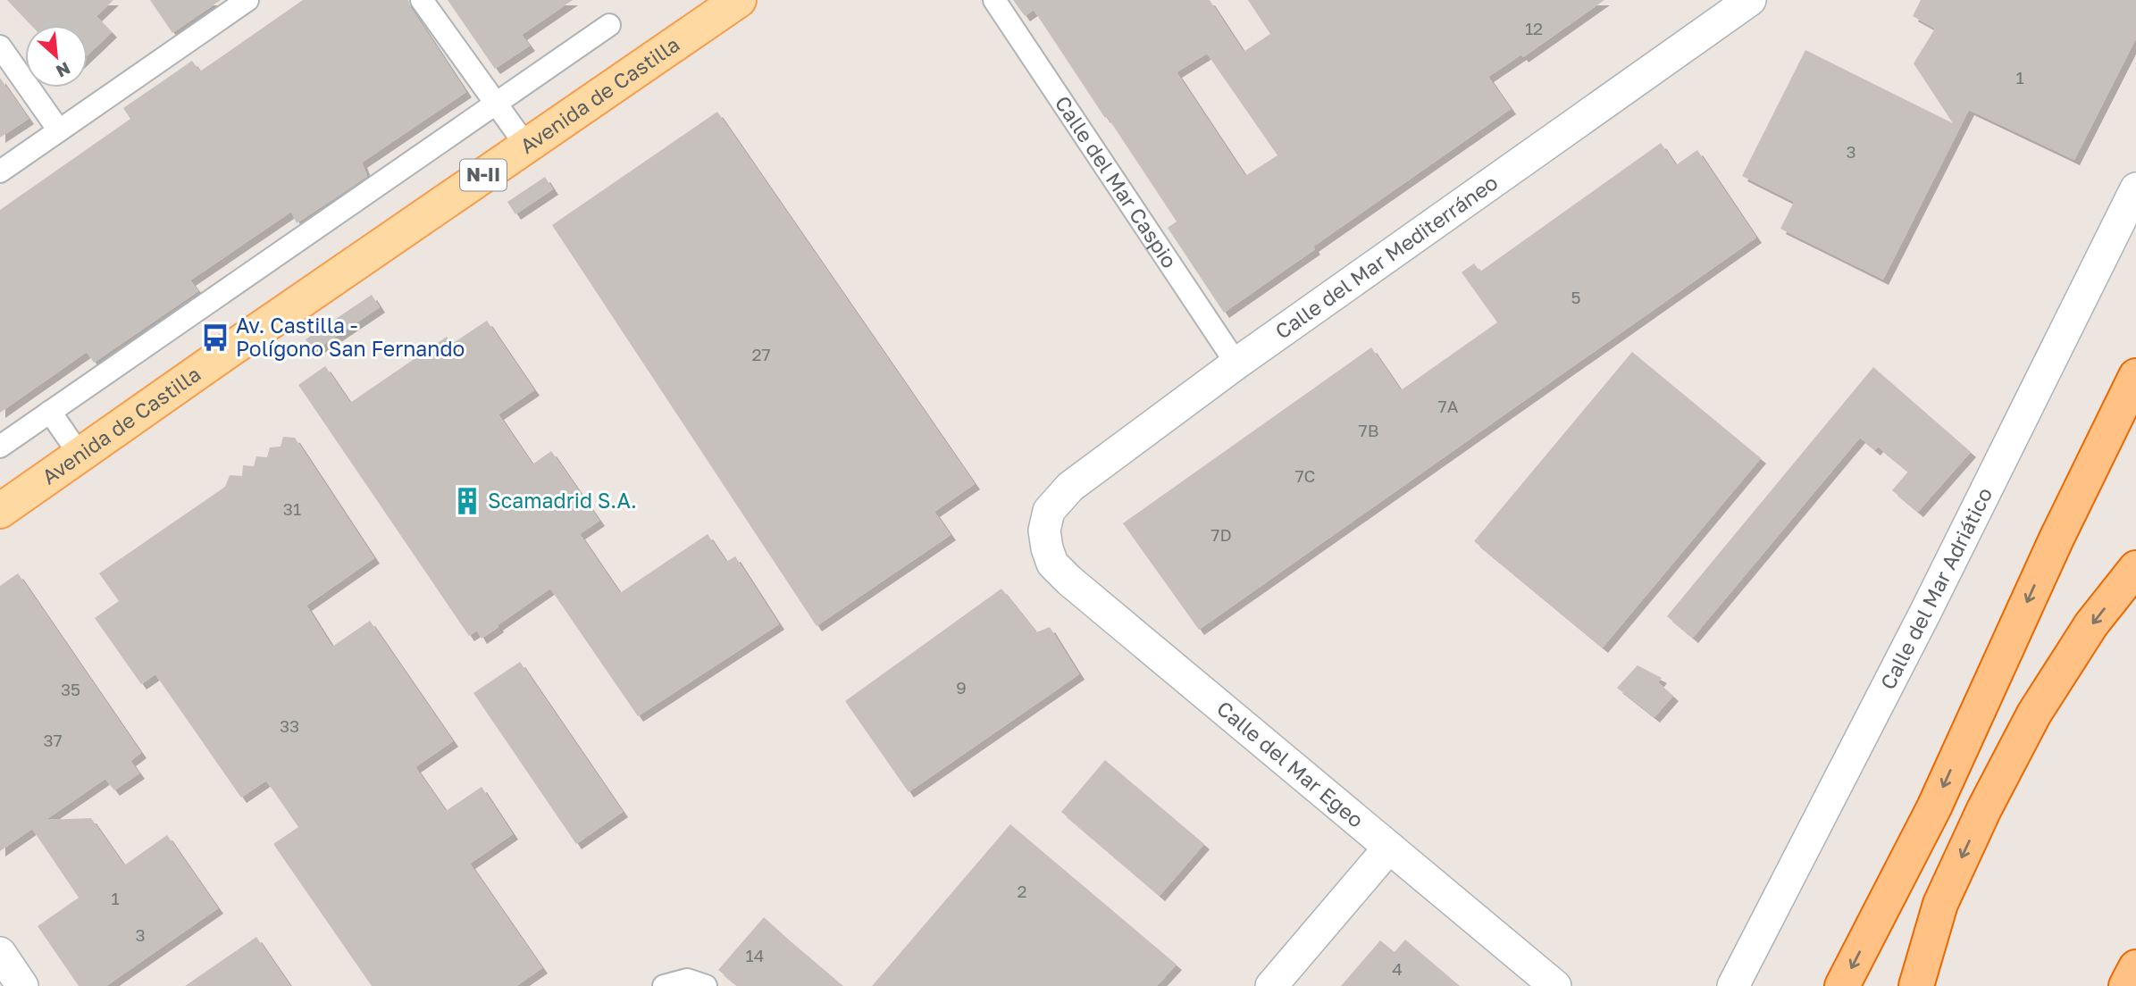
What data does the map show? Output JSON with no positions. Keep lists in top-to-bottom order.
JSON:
{
  "streets": {
    "main road": ["Avenida de Castilla", "N-II"],
    "street": [
      "Calle del Mar Caspio",
      "Calle del Mar Mediterráneo",
      "Calle del Mar Adriático",
      "Calle del Mar Egeo"
    ]
  },
  "crossings": [
    ["Calle del Mar Caspio", "Calle del Mar Mediterráneo"],
    ["Calle del Mar Mediterráneo", "Calle del Mar Egeo"]
  ],
  "places": {
    "bus stop": ["Av. Castilla - Polígono San Fernando"],
    "building": ["Scamadrid S.A."]
  },
  "house_numbers": [
    "12",
    "1",
    "3",
    "5",
    "27",
    "7A",
    "7B",
    "7C",
    "31",
    "7D",
    "9",
    "35",
    "33",
    "37",
    "2",
    "1",
    "3",
    "14",
    "4"
  ],
  "north": "bottom right"
}
